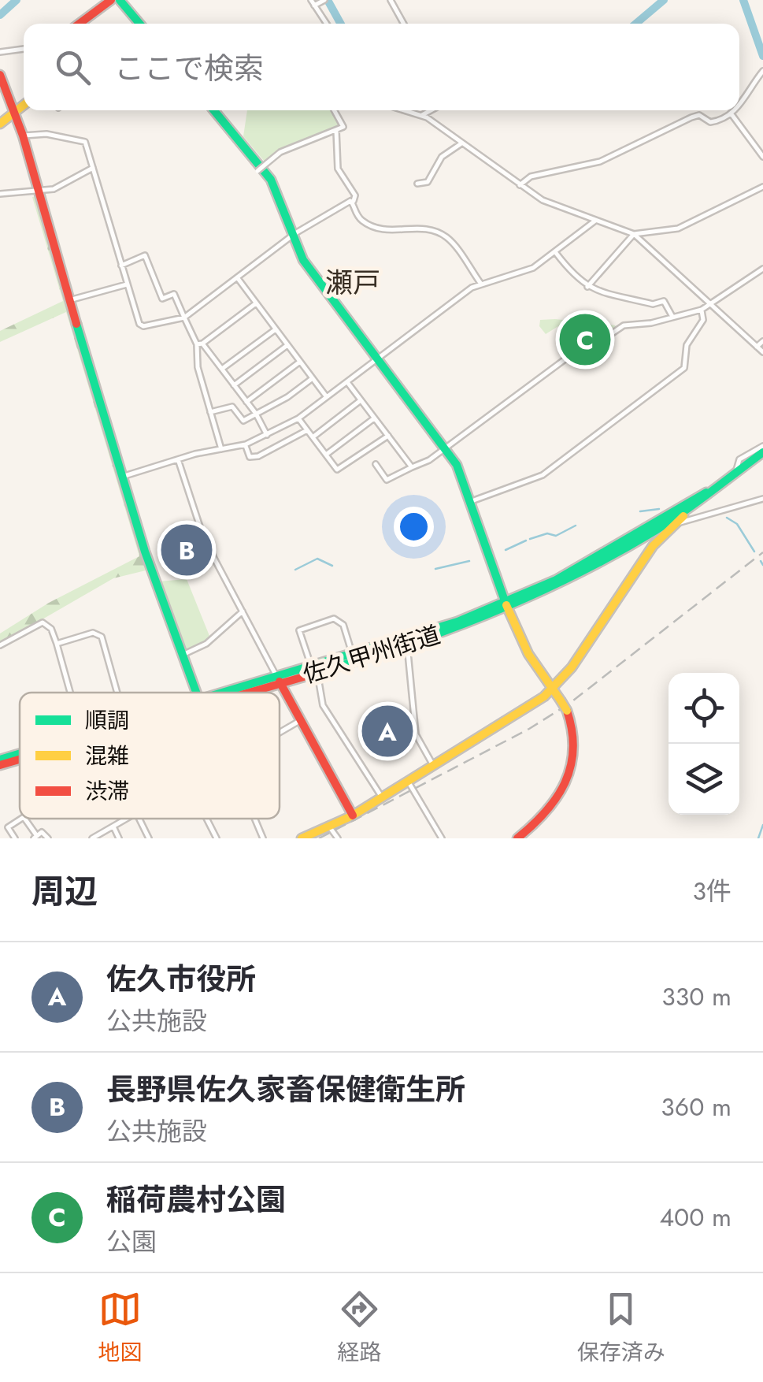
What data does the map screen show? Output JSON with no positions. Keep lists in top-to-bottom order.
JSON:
{
  "streets": {
    "street": ["佐久甲州街道"]
  },
  "districts": ["瀬戸"],
  "legend": ["順調", "混雑", "渋滞"],
  "page": {
    "search": "ここで検索",
    "pins": ["C", "B", "A"],
    "heading": ["周辺", "3件"],
    "list": [
      {
        "mark": "A",
        "name": "佐久市役所",
        "note": "公共施設",
        "value": "330 m"
      },
      {
        "mark": "B",
        "name": "長野県佐久家畜保健衛生所",
        "note": "公共施設",
        "value": "360 m"
      },
      {
        "mark": "C",
        "name": "稲荷農村公園",
        "note": "公園",
        "value": "400 m"
      }
    ],
    "nav": ["地図", "経路", "保存済み"]
  }
}
